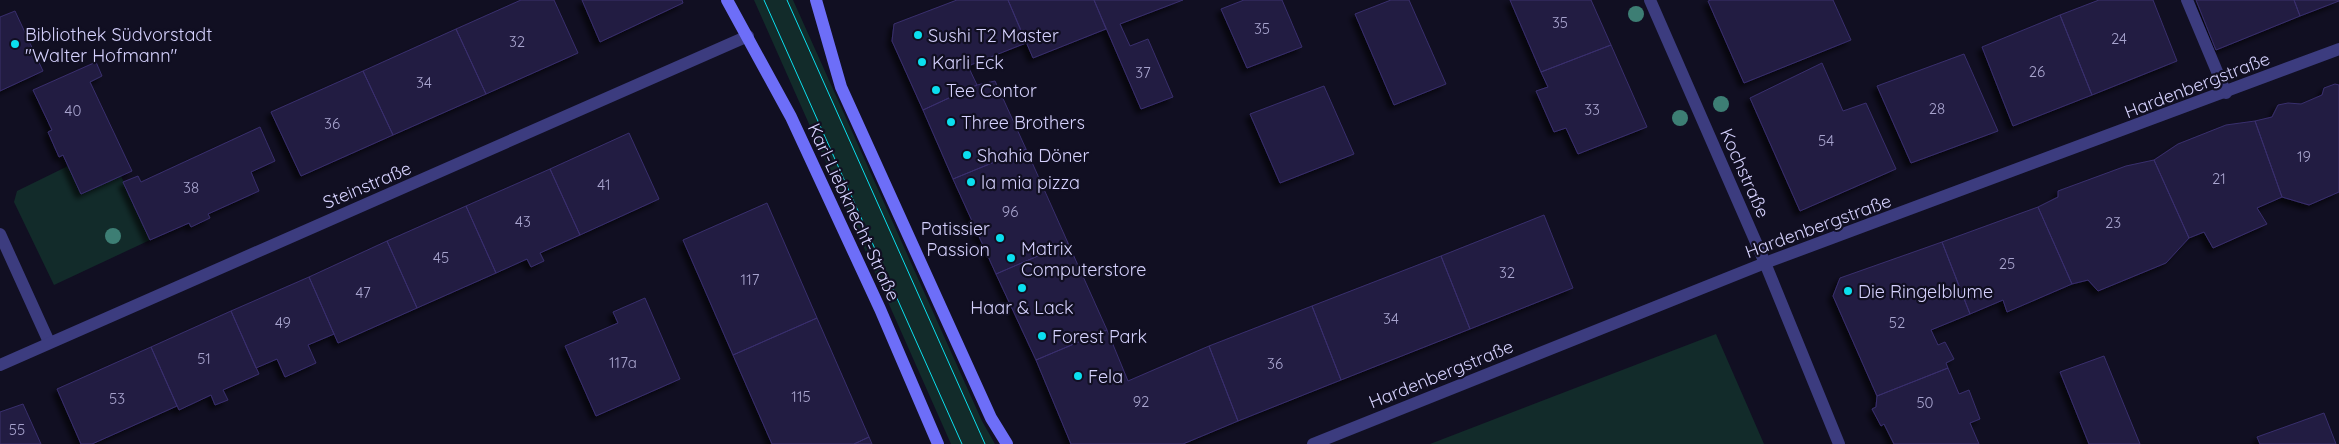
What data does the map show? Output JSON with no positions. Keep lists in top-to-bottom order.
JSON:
{
  "streets": {
    "main road": ["Karl-Liebknecht-Straße"],
    "street": ["Hardenbergstraße", "Kochstraße", "Steinstraße"]
  },
  "crossings": [
    ["Hardenbergstraße", "Kochstraße"],
    ["Steinstraße", "Karl-Liebknecht-Straße"]
  ],
  "places": [
    "Sushi T2 Master",
    "Bibliothek Südvorstadt \"Walter Hofmann\"",
    "Karli Eck",
    "Tee Contor",
    "Three Brothers",
    "Shahia Döner",
    "la mia pizza",
    "Patissier Passion",
    "Matrix Computerstore",
    "Haar & Lack",
    "Die Ringelblume",
    "Forest Park",
    "Fela"
  ],
  "house_numbers": [
    "35",
    "35",
    "24",
    "32",
    "26",
    "37",
    "34",
    "28",
    "33",
    "40",
    "36",
    "54",
    "19",
    "21",
    "41",
    "38",
    "96",
    "43",
    "23",
    "45",
    "25",
    "32",
    "117",
    "47",
    "34",
    "49",
    "52",
    "51",
    "117a",
    "36",
    "115",
    "53",
    "92",
    "50",
    "55"
  ]
}
